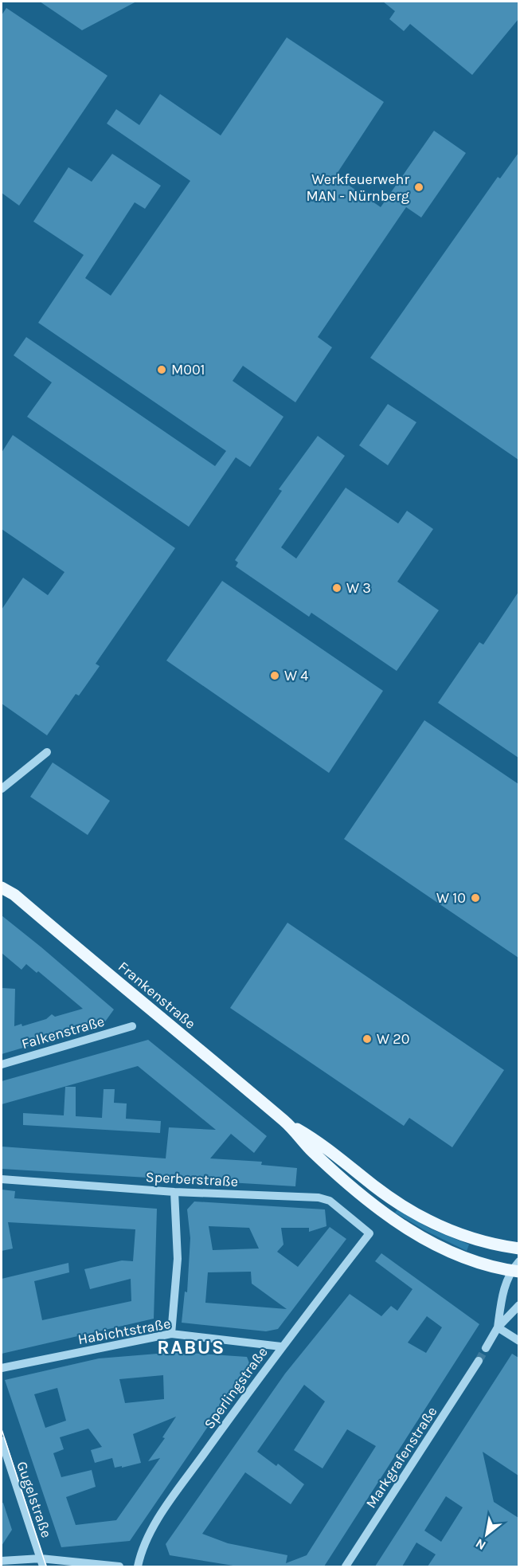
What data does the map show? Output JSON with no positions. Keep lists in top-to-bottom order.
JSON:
{
  "streets": {
    "main road": ["Frankenstraße"],
    "street": [
      "Falkenstraße",
      "Sperberstraße",
      "Habichtstraße",
      "Sperlingstraße",
      "Markgrafenstraße",
      "Gugelstraße"
    ]
  },
  "crossings": [
    ["Sperberstraße", "Sperlingstraße"],
    ["Habichtstraße", "Sperlingstraße"]
  ],
  "districts": ["RABUS"],
  "places": [
    "Werkfeuerwehr MAN - Nürnberg",
    "M001",
    "W 3",
    "W 4",
    "W 10",
    "W 20"
  ],
  "north": "bottom left"
}
